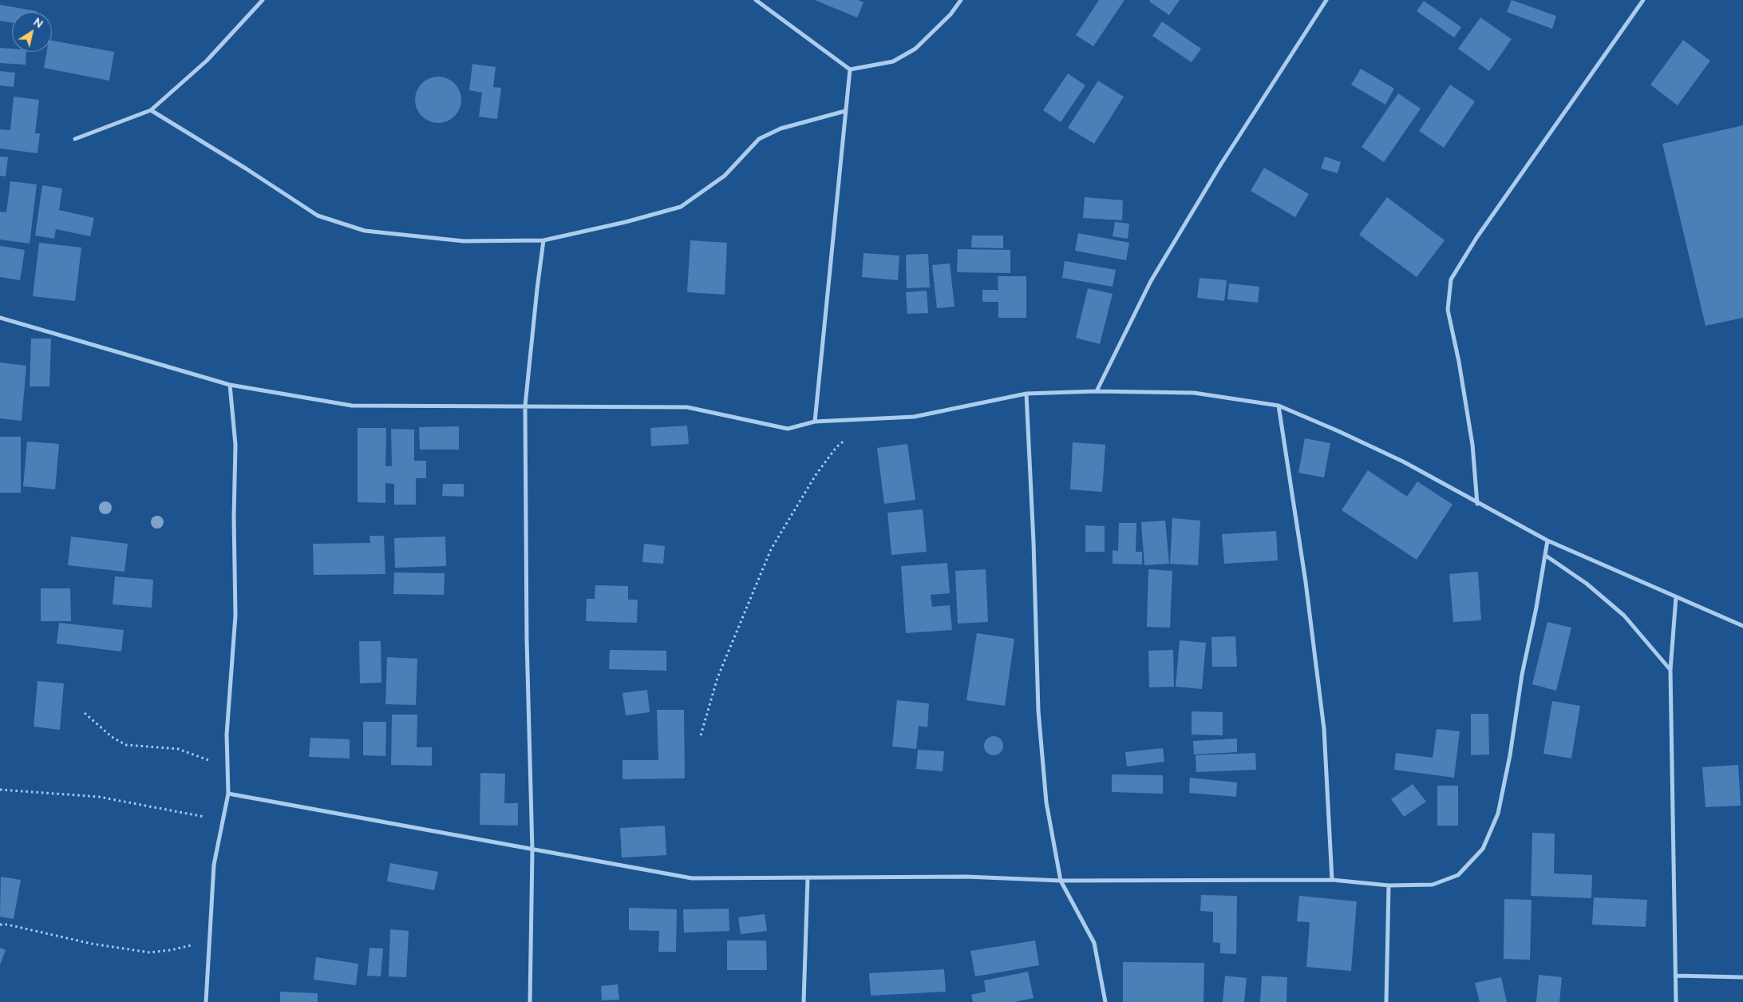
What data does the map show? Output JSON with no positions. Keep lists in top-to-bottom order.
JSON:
{
  "north": "top right"
}
